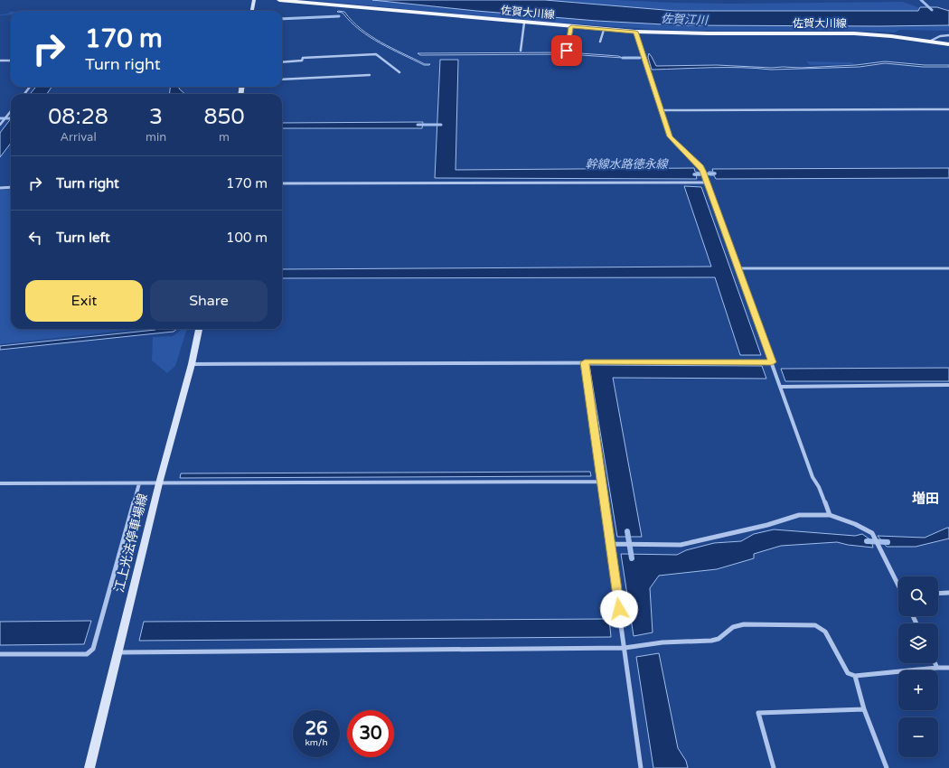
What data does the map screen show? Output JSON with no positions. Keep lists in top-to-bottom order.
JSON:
{
  "streets": {
    "main road": ["佐賀大川線", "江上光法停車場線"]
  },
  "districts": ["増田"],
  "water": ["佐賀江川", "幹線水路徳永線"],
  "page": {
    "turn": ["170 m", "Turn right"],
    "eta": [
      "08:28",
      "Arrival",
      "3",
      "min",
      "850",
      "m"
    ],
    "list": [
      {
        "name": "Turn right",
        "value": "170 m"
      },
      {
        "name": "Turn left",
        "value": "100 m"
      }
    ],
    "buttons": ["Exit", "Share"],
    "map_buttons": ["+", "−"],
    "speed": "26 km/h",
    "limit": "30"
  }
}
